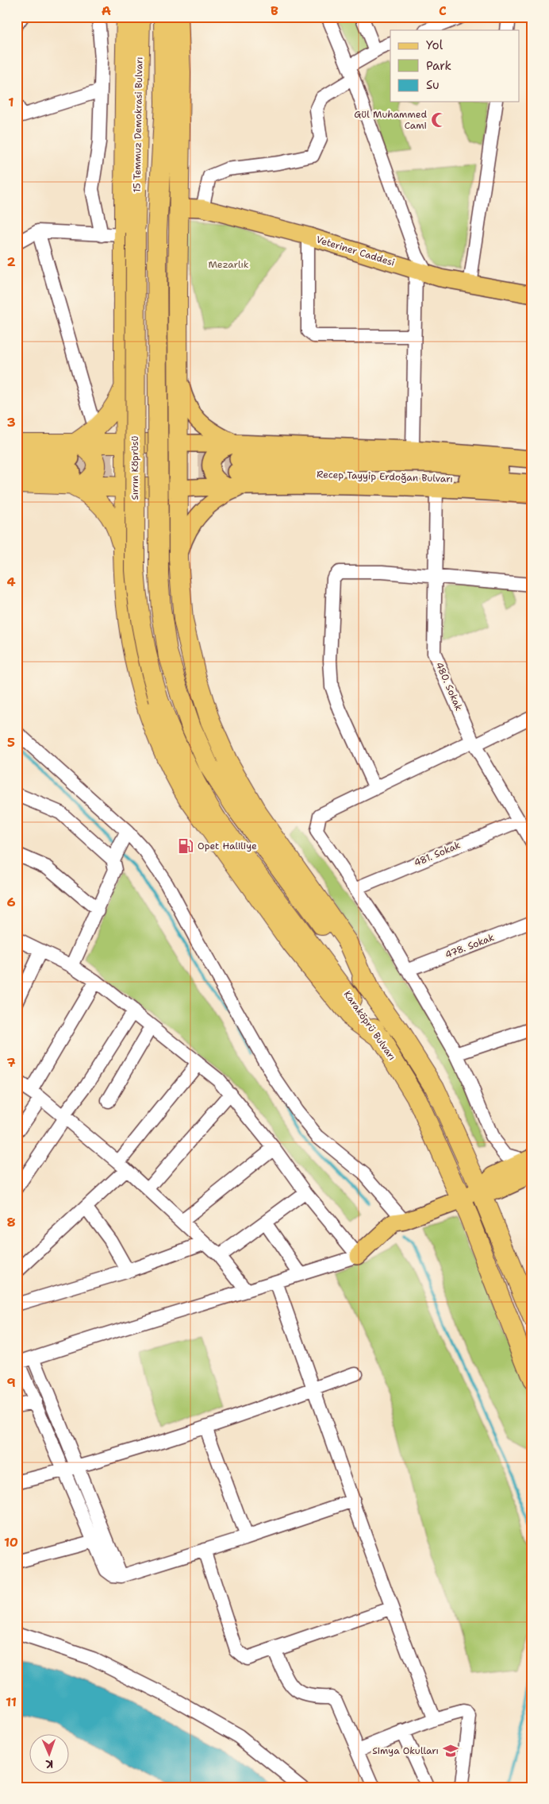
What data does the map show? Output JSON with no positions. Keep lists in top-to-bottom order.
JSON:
{
  "streets": {
    "highway": ["15 Temmuz Demokrasi Bulvarı", "Sırrın Köprüsü", "Karaköprü Bulvarı"],
    "main road": ["Veteriner Caddesi", "Recep Tayyip Erdoğan Bulvarı"],
    "street": ["480. Sokak", "481. Sokak", "478. Sokak"]
  },
  "crossings": [
    ["15 Temmuz Demokrasi Bulvarı", "Sırrın Köprüsü"],
    ["Sırrın Köprüsü", "Karaköprü Bulvarı"],
    ["480. Sokak", "481. Sokak"]
  ],
  "parks": ["Mezarlık"],
  "places": {
    "mosque": ["Gül Muhammed Cami"],
    "fuel station": ["Opet Haliliye"],
    "school or university": ["Simya Okulları"]
  },
  "legend": ["Yol", "Park", "Su"],
  "north": "bottom",
  "grid": {
    "columns": ["A", "B", "C"],
    "rows": [
      "1",
      "2",
      "3",
      "4",
      "5",
      "6",
      "7",
      "8",
      "9",
      "10",
      "11"
    ]
  }
}
